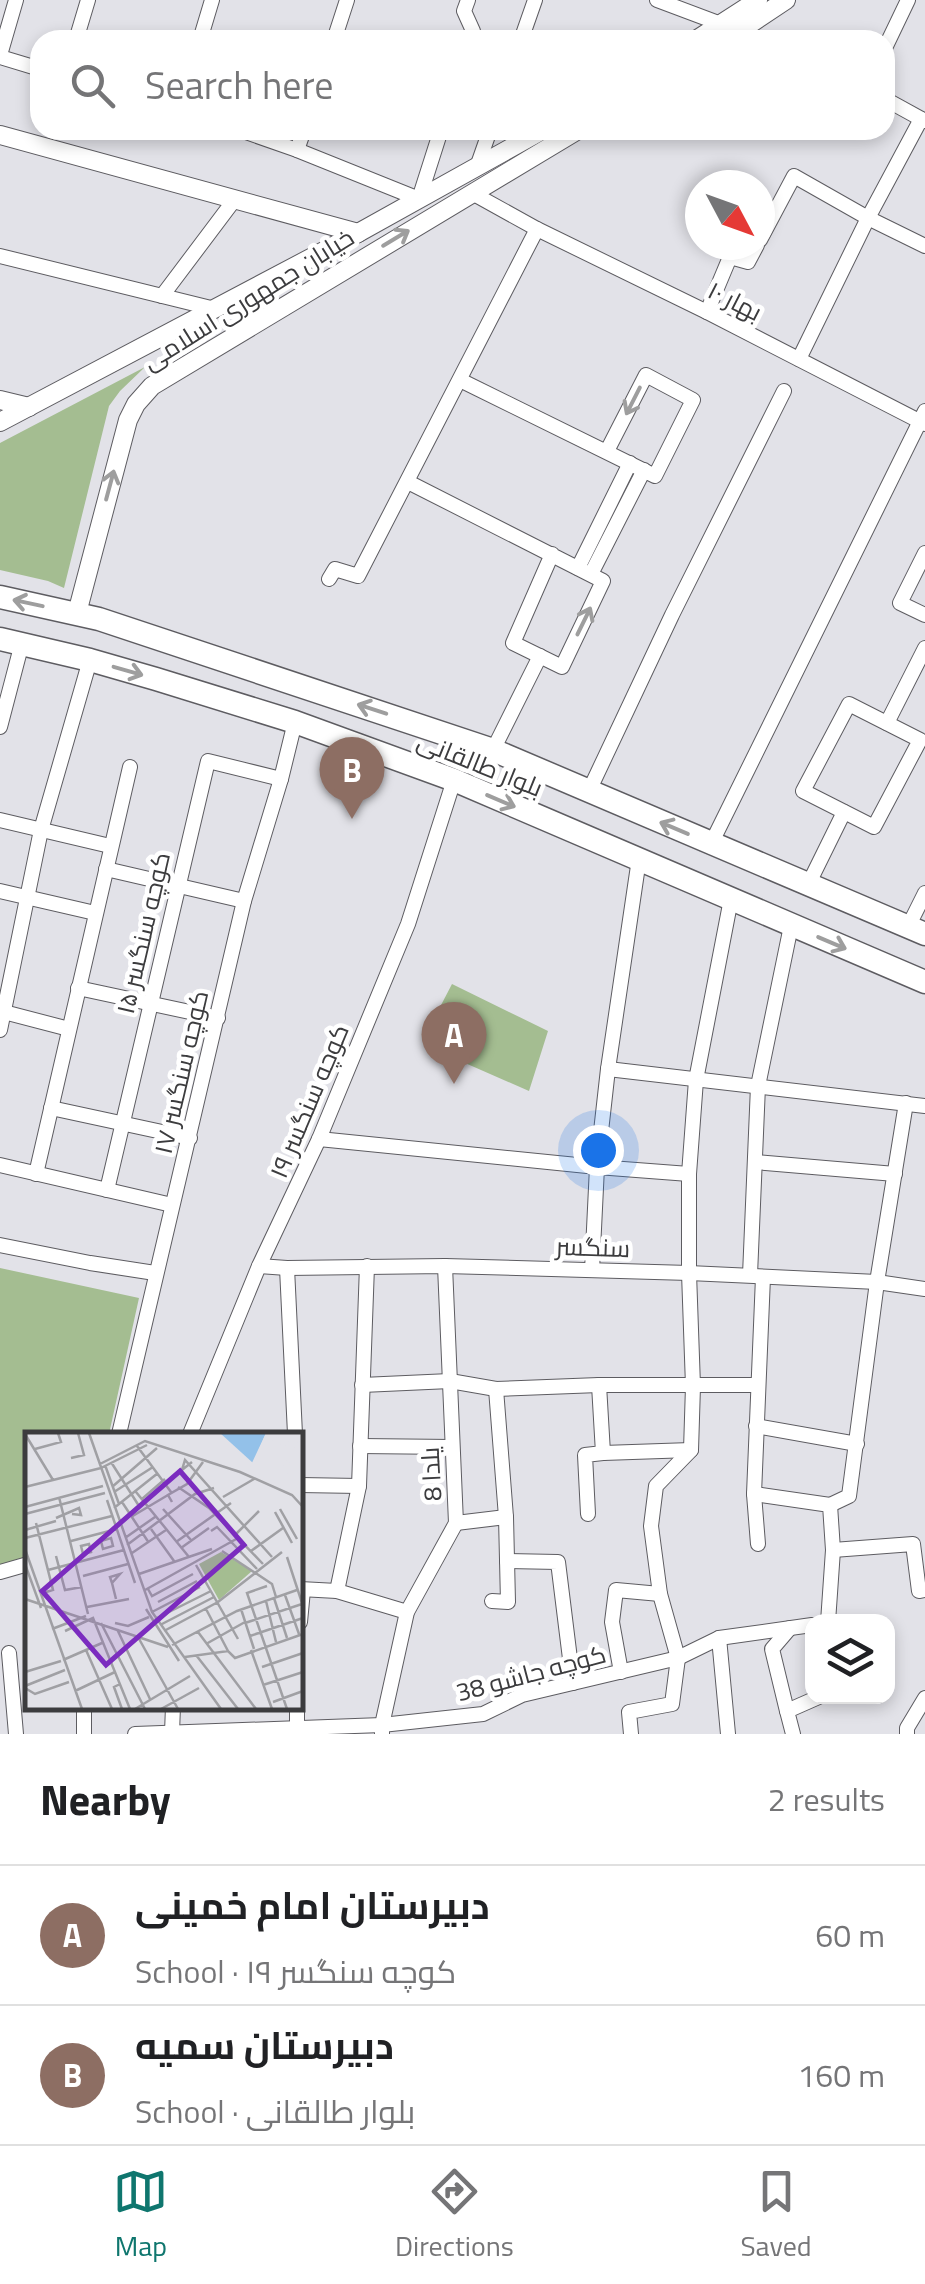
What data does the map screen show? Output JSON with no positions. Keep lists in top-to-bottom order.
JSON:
{
  "streets": {
    "main road": ["بلوار طالقانی"],
    "street": [
      "خیابان جمهوری اسلامی",
      "بهار ۱۰",
      "کوچه سنگسر ۱۵",
      "کوچه سنگسر ۱۷",
      "کوچه سنگسر ۱۹",
      "سنگسر",
      "یلدا 8",
      "کوچه جاشو 38"
    ]
  },
  "crossings": [
    ["خیابان جمهوری اسلامی", "بهار ۱۰"],
    ["خیابان جمهوری اسلامی", "بلوار طالقانی"],
    ["بلوار طالقانی", "کوچه سنگسر ۱۷"],
    ["بلوار طالقانی", "کوچه سنگسر ۱۹"],
    ["کوچه سنگسر ۱۵", "کوچه سنگسر ۱۷"],
    ["کوچه سنگسر ۱۹", "سنگسر"],
    ["سنگسر", "یلدا 8"],
    ["یلدا 8", "کوچه جاشو 38"]
  ],
  "north": "bottom right",
  "page": {
    "search": "Search here",
    "pins": ["B", "A"],
    "heading": ["Nearby", "2 results"],
    "list": [
      {
        "mark": "A",
        "name": "دبیرستان امام خمینی",
        "note": "School · کوچه سنگسر ۱۹",
        "value": "60 m"
      },
      {
        "mark": "B",
        "name": "دبیرستان سمیه",
        "note": "School · بلوار طالقانی",
        "value": "160 m"
      }
    ],
    "nav": ["Map", "Directions", "Saved"]
  }
}
